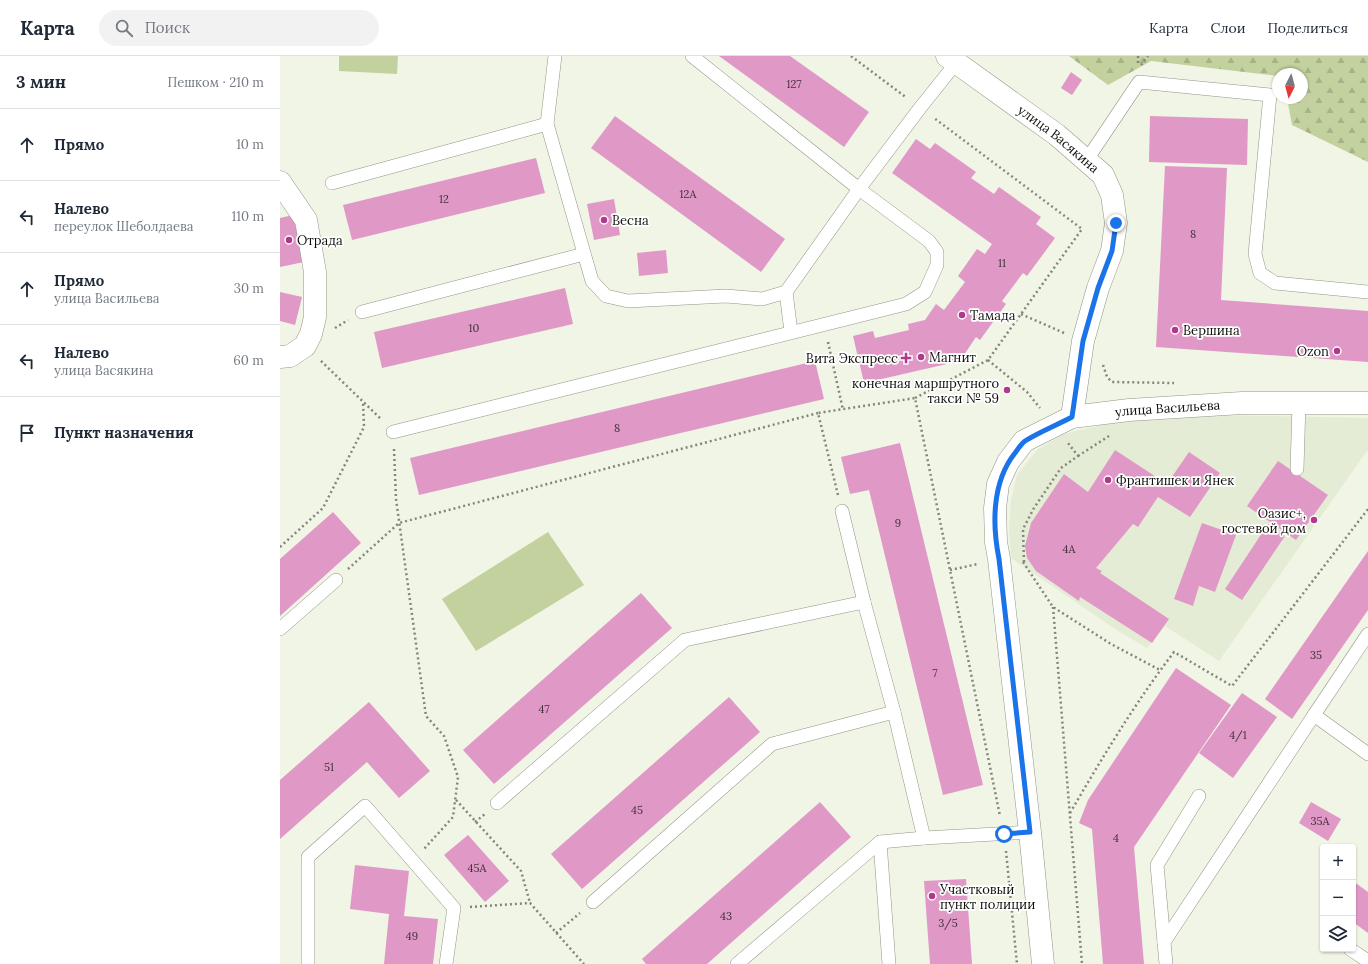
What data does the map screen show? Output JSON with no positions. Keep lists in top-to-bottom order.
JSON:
{
  "streets": {
    "street": ["улица Васякина", "улица Васильева"]
  },
  "crossings": [
    ["улица Васякина", "улица Васильева"]
  ],
  "places": {
    "other": [
      "Весна",
      "Отрада",
      "Тамада",
      "Вершина",
      "Ozon",
      "Магнит",
      "конечная маршрутного такси № 59",
      "Франтишек и Янек",
      "Оазис+, гостевой дом",
      "Участковый пункт полиции"
    ],
    "health": ["Вита Экспресс"]
  },
  "house_numbers": [
    "127",
    "12А",
    "12",
    "8",
    "11",
    "10",
    "8",
    "9",
    "4А",
    "35",
    "7",
    "47",
    "4/1",
    "51",
    "45",
    "35А",
    "4",
    "45А",
    "43",
    "3/5",
    "49"
  ],
  "north": "bottom",
  "page": {
    "header": "Карта",
    "search": "Поиск",
    "nav": ["Карта", "Слои", "Поделиться"],
    "heading": ["3 мин", "Пешком · 210 m"],
    "list": [
      ["Прямо", "10 m"],
      ["Налево", "переулок Шеболдаева", "110 m"],
      ["Прямо", "улица Васильева", "30 m"],
      ["Налево", "улица Васякина", "60 m"],
      "Пункт назначения"
    ],
    "map_buttons": ["+", "−"]
  }
}
